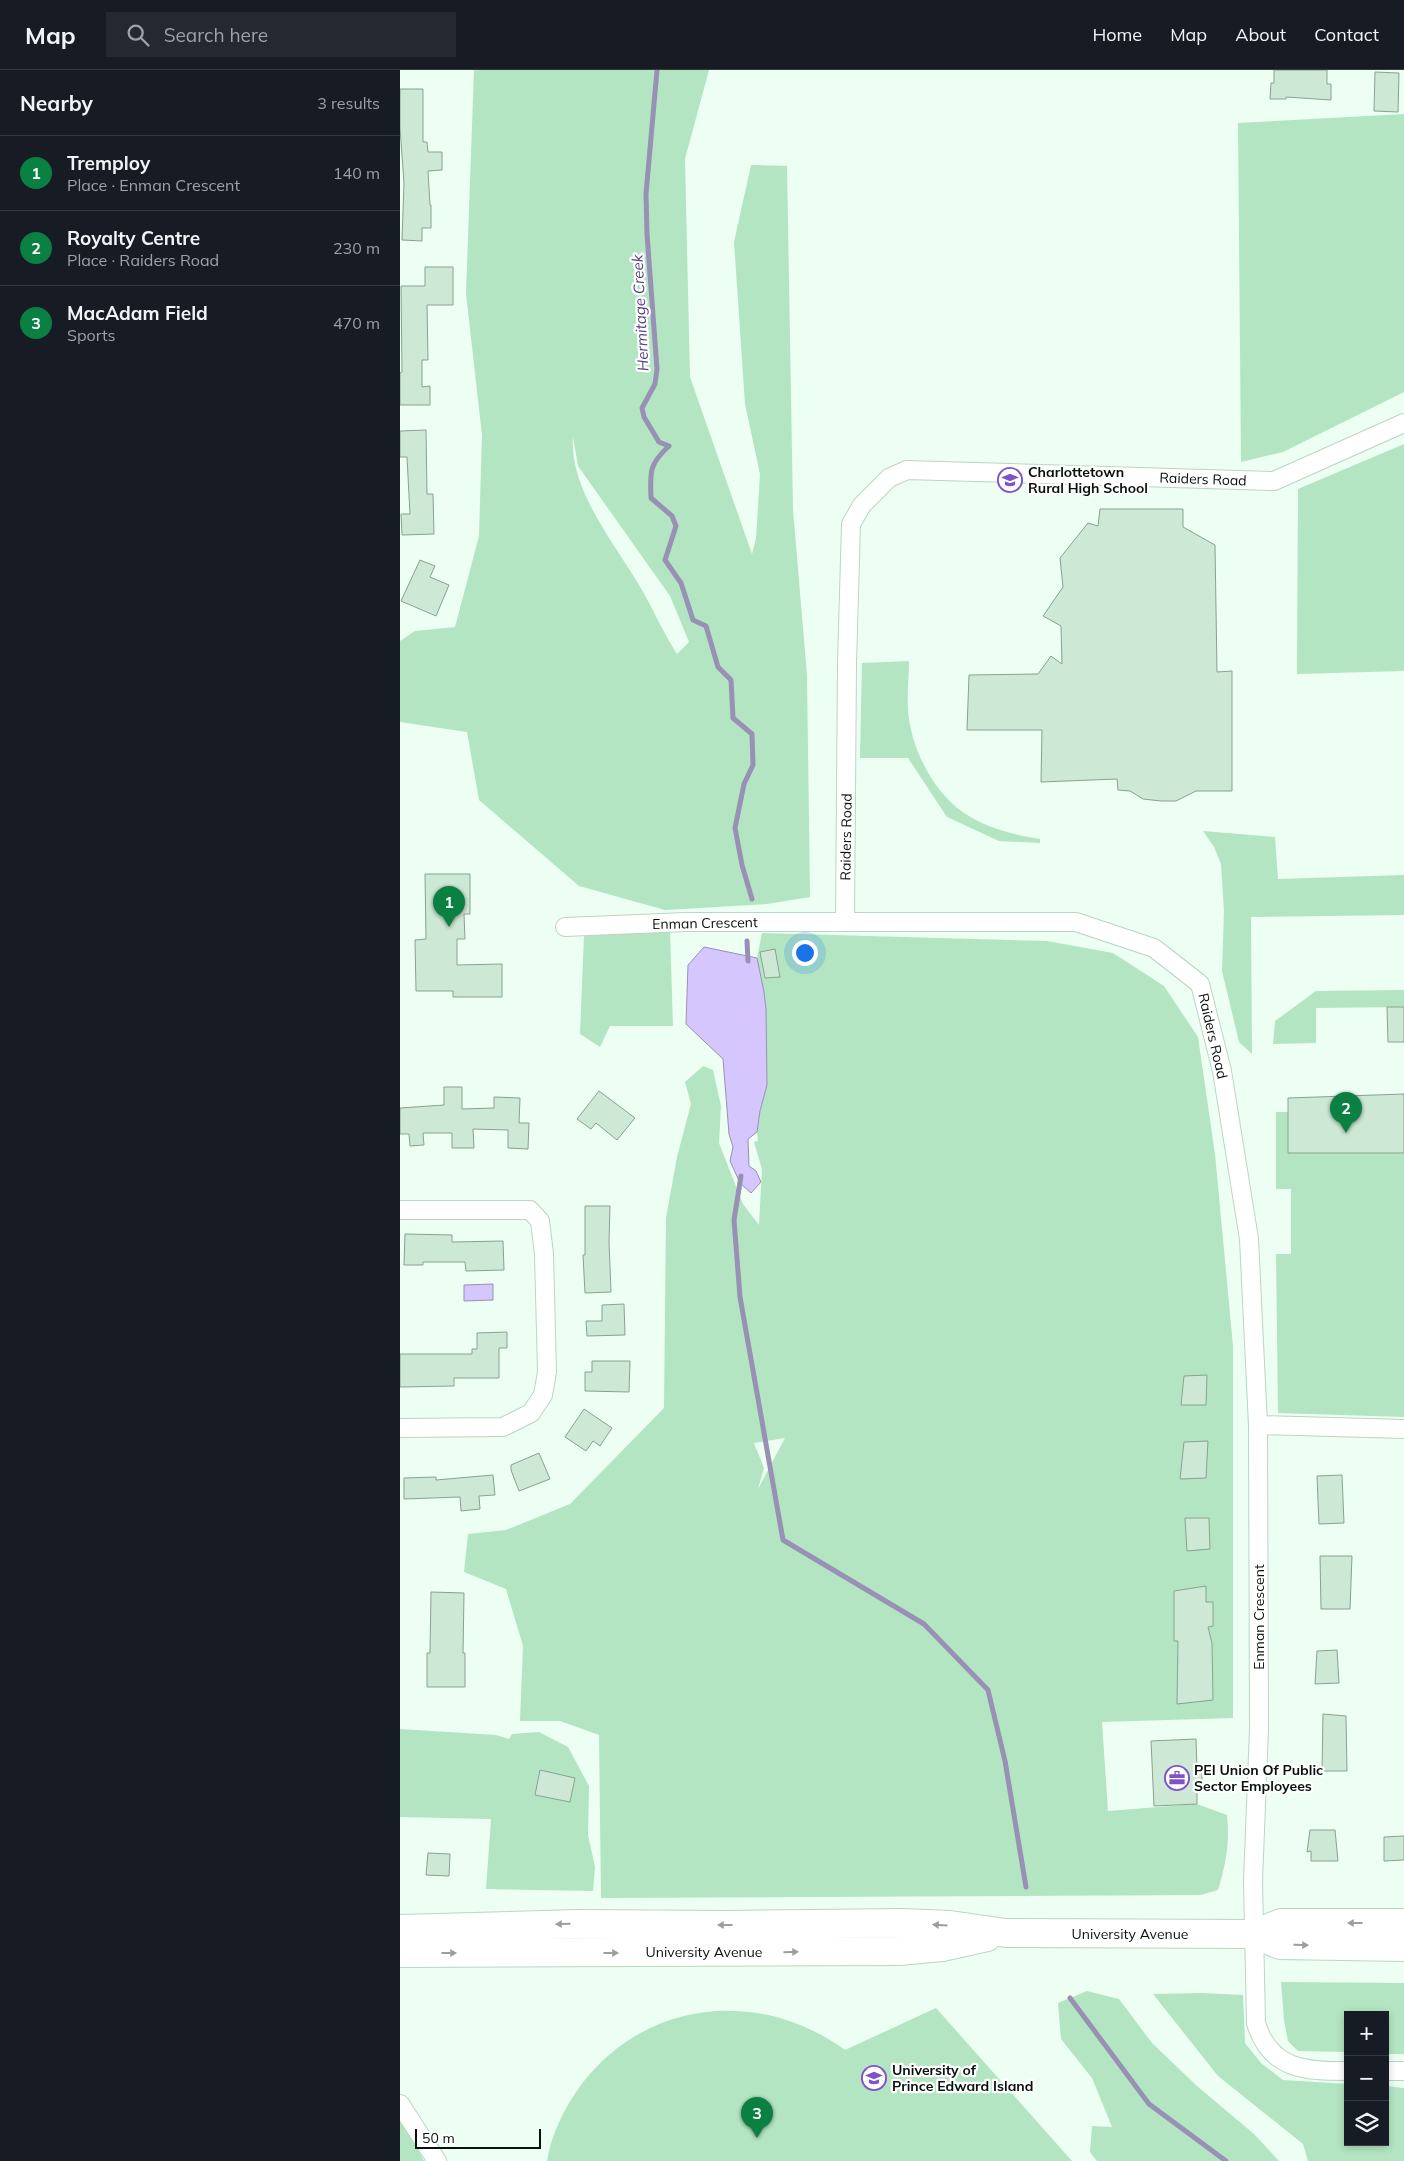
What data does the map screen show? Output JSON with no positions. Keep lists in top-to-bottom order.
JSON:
{
  "streets": {
    "main road": ["University Avenue"],
    "street": ["Raiders Road", "Enman Crescent"]
  },
  "crossings": [
    ["Raiders Road", "Enman Crescent"],
    ["Enman Crescent", "University Avenue"]
  ],
  "water": ["Hermitage Creek"],
  "places": {
    "school or university": ["Charlottetown Rural High School", "University of Prince Edward Island"],
    "office": ["PEI Union Of Public Sector Employees"]
  },
  "scale_bar": "50 m",
  "page": {
    "header": "Map",
    "search": "Search here",
    "nav": [
      "Home",
      "Map",
      "About",
      "Contact"
    ],
    "heading": ["Nearby", "3 results"],
    "list": [
      {
        "mark": "1",
        "name": "Tremploy",
        "note": "Place · Enman Crescent",
        "value": "140 m"
      },
      {
        "mark": "2",
        "name": "Royalty Centre",
        "note": "Place · Raiders Road",
        "value": "230 m"
      },
      {
        "mark": "3",
        "name": "MacAdam Field",
        "note": "Sports",
        "value": "470 m"
      }
    ],
    "pins": ["1", "2", "3"],
    "map_buttons": ["+", "−"],
    "scale": "50 m"
  }
}
